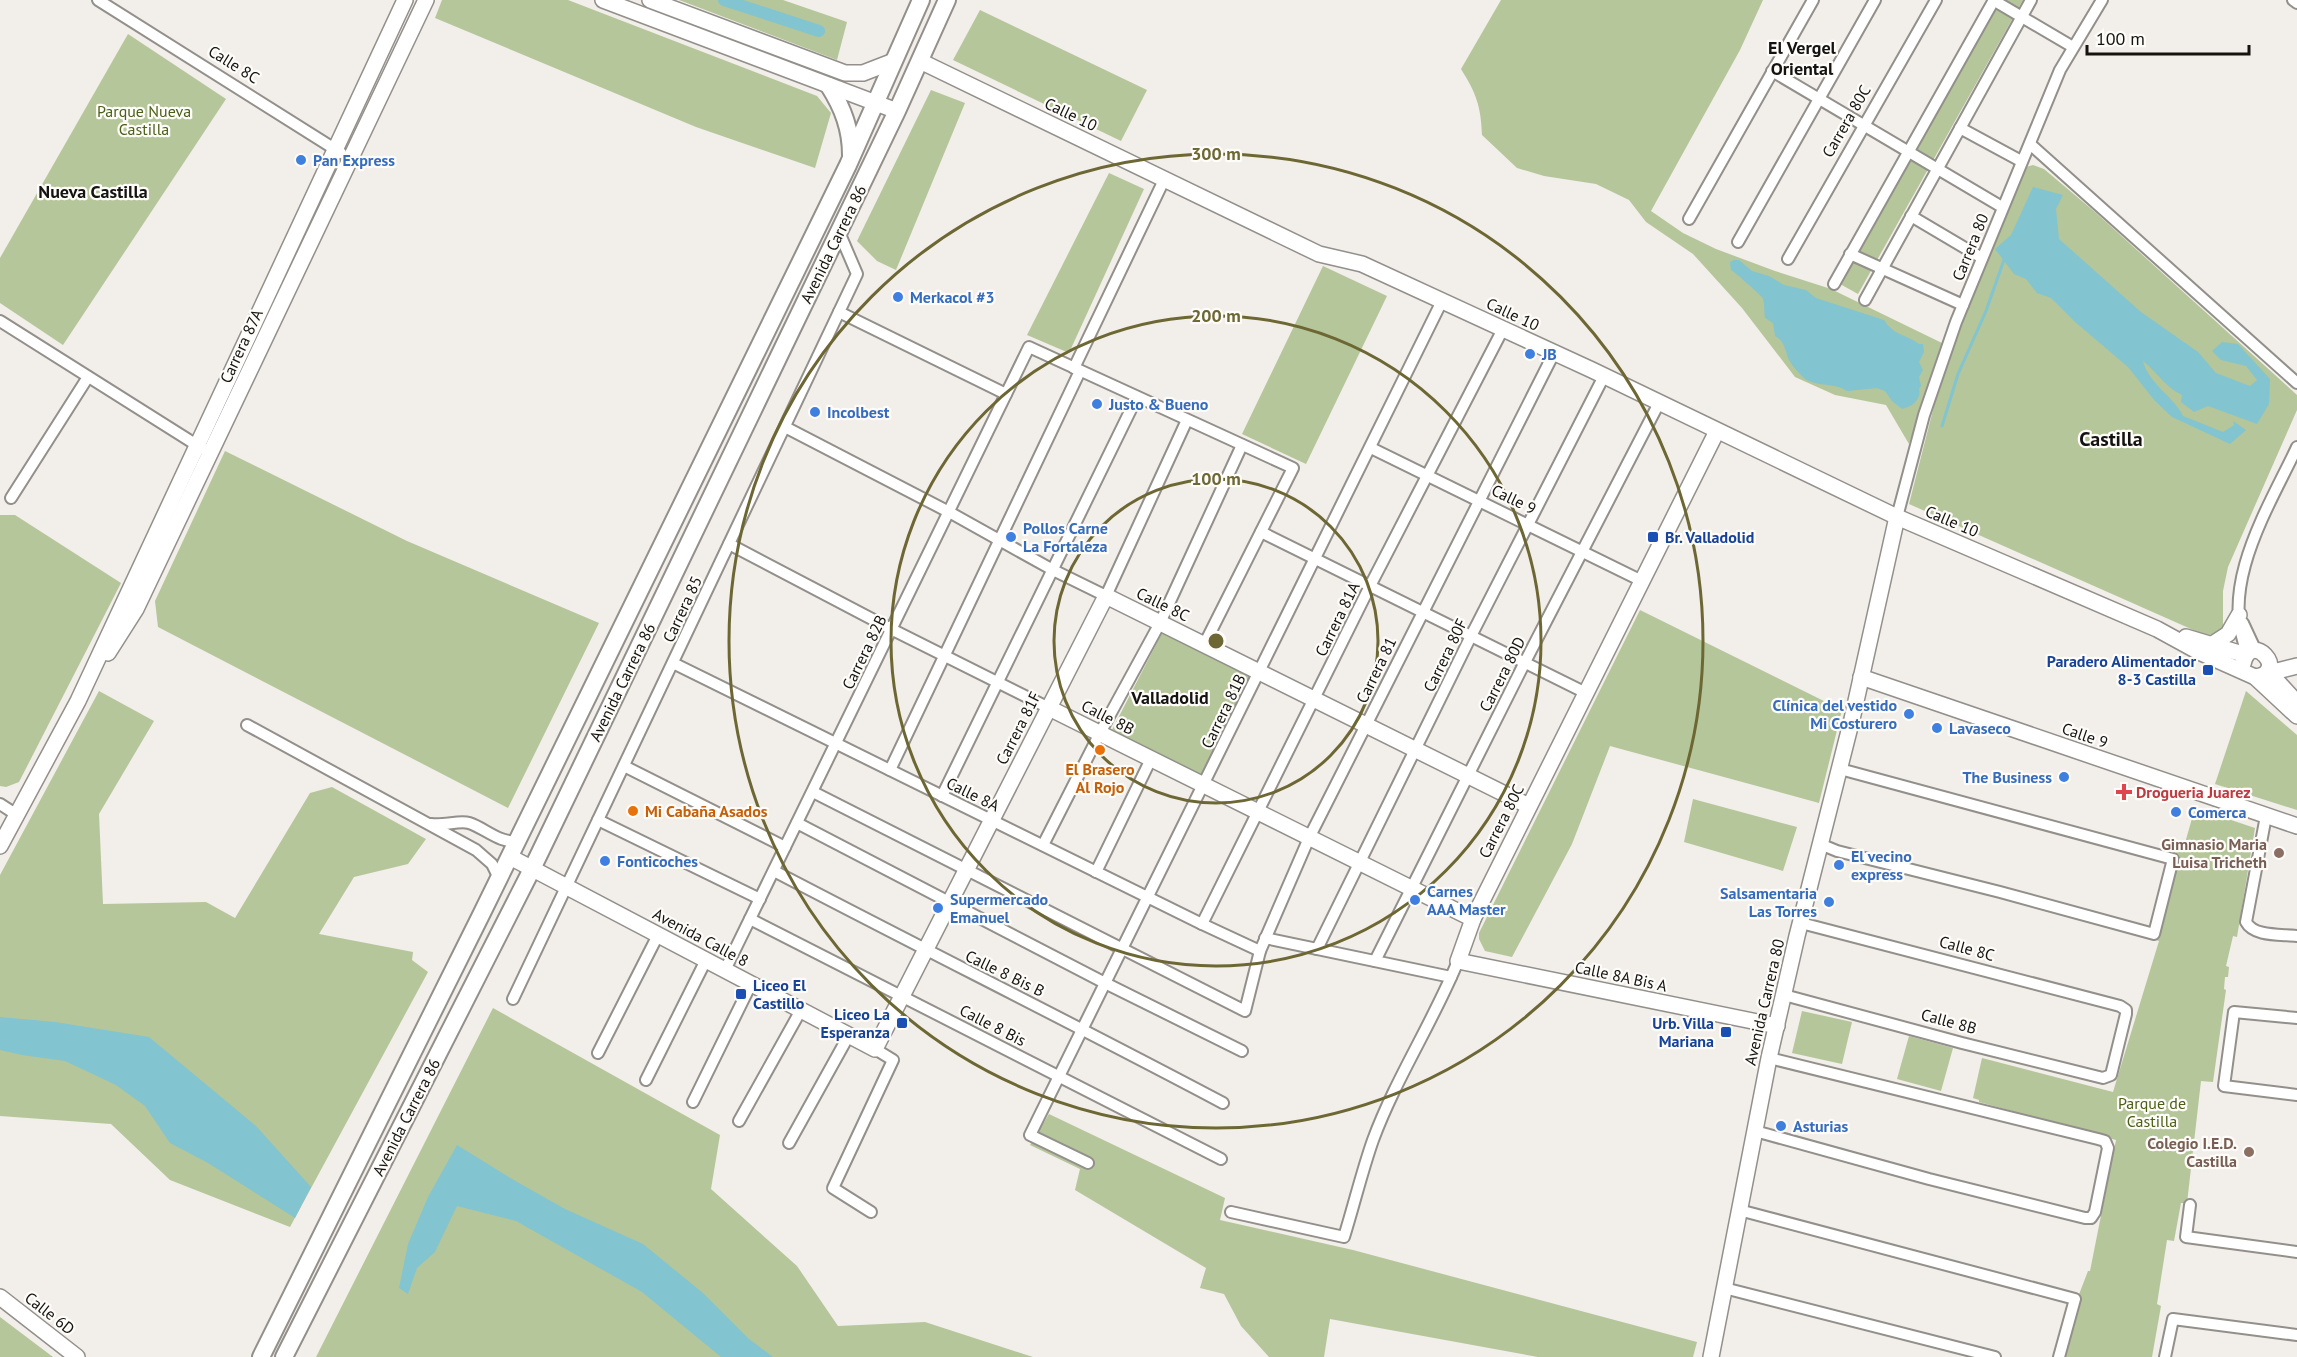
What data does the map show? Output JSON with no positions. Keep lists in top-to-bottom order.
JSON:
{
  "streets": {
    "main road": ["Avenida Carrera 86"],
    "street": [
      "Calle 8C",
      "Calle 10",
      "Carrera 80C",
      "Carrera 80",
      "Carrera 87A",
      "Calle 9",
      "Carrera 85",
      "Carrera 81A",
      "Carrera 82B",
      "Carrera 80F",
      "Carrera 81",
      "Carrera 80D",
      "Carrera 81B",
      "Calle 8B",
      "Carrera 81F",
      "Calle 8A",
      "Avenida Calle 8",
      "Calle 8 Bis B",
      "Calle 8A Bis A",
      "Avenida Carrera 80",
      "Calle 8 Bis",
      "Calle 6D"
    ]
  },
  "crossings": [
    ["Calle 8C", "Carrera 80C"],
    ["Calle 8C", "Carrera 87A"],
    ["Calle 8C", "Carrera 85"],
    ["Calle 8C", "Carrera 81A"],
    ["Calle 8C", "Carrera 82B"],
    ["Calle 8C", "Carrera 80F"],
    ["Calle 8C", "Carrera 81"],
    ["Calle 8C", "Carrera 80D"],
    ["Calle 8C", "Carrera 81B"],
    ["Calle 8C", "Calle 8B"],
    ["Calle 8C", "Carrera 81F"],
    ["Calle 8C", "Avenida Carrera 80"],
    ["Calle 10", "Carrera 80C"],
    ["Calle 10", "Avenida Carrera 86"],
    ["Calle 10", "Carrera 80"],
    ["Calle 10", "Carrera 81A"],
    ["Calle 10", "Carrera 80F"],
    ["Calle 10", "Carrera 81"],
    ["Calle 10", "Carrera 80D"],
    ["Calle 10", "Carrera 81B"],
    ["Calle 10", "Avenida Carrera 80"],
    ["Carrera 80C", "Calle 9"],
    ["Carrera 80C", "Calle 8B"],
    ["Carrera 80C", "Calle 8A Bis A"],
    ["Avenida Carrera 86", "Carrera 85"],
    ["Avenida Carrera 86", "Avenida Calle 8"],
    ["Carrera 80", "Avenida Carrera 80"],
    ["Calle 9", "Carrera 81A"],
    ["Calle 9", "Carrera 80F"],
    ["Calle 9", "Carrera 81"],
    ["Calle 9", "Carrera 80D"],
    ["Calle 9", "Carrera 81B"],
    ["Calle 9", "Avenida Carrera 80"],
    ["Carrera 85", "Calle 8B"],
    ["Carrera 85", "Calle 8A"],
    ["Carrera 85", "Avenida Calle 8"],
    ["Carrera 81A", "Calle 8B"],
    ["Carrera 81A", "Calle 8A"],
    ["Carrera 82B", "Calle 8B"],
    ["Carrera 82B", "Calle 8A"],
    ["Carrera 82B", "Avenida Calle 8"],
    ["Carrera 82B", "Calle 8 Bis B"],
    ["Carrera 82B", "Calle 8 Bis"],
    ["Carrera 80F", "Calle 8B"],
    ["Carrera 81", "Carrera 81B"],
    ["Carrera 81", "Calle 8B"],
    ["Carrera 81", "Calle 8A"],
    ["Carrera 80D", "Calle 8B"],
    ["Carrera 81B", "Calle 8B"],
    ["Carrera 81B", "Calle 8A"],
    ["Carrera 81B", "Calle 8 Bis B"],
    ["Carrera 81B", "Calle 8 Bis"],
    ["Calle 8B", "Carrera 81F"],
    ["Calle 8B", "Avenida Carrera 80"],
    ["Carrera 81F", "Calle 8A"],
    ["Carrera 81F", "Avenida Calle 8"],
    ["Carrera 81F", "Calle 8 Bis B"],
    ["Carrera 81F", "Calle 8 Bis"],
    ["Calle 8A Bis A", "Avenida Carrera 80"]
  ],
  "districts": [
    "El Vergel Oriental",
    "Nueva Castilla",
    "Castilla",
    "Valladolid"
  ],
  "parks": ["Parque Nueva Castilla", "Parque de Castilla"],
  "places": {
    "other": [
      "Pan Express",
      "Merkacol #3",
      "JB",
      "Justo & Bueno",
      "Incolbest",
      "Pollos Carne La Fortaleza",
      "Clínica del vestido Mi Costurero",
      "Lavaseco",
      "El Brasero Al Rojo",
      "The Business",
      "Mi Cabaña Asados",
      "Comerca",
      "Gimnasio Maria Luisa Tricheth",
      "Fonticoches",
      "El vecino express",
      "Carnes AAA Master",
      "Salsamentaria Las Torres",
      "Supermercado Emanuel",
      "Asturias",
      "Colegio I.E.D. Castilla"
    ],
    "transit": [
      "Br. Valladolid",
      "Paradero Alimentador 8-3 Castilla",
      "Liceo El Castillo",
      "Liceo La Esperanza",
      "Urb. Villa Mariana"
    ],
    "health": ["Drogueria Juarez"]
  },
  "scale_bar": "100 m",
  "rings": ["300 m", "200 m", "100 m"]
}
